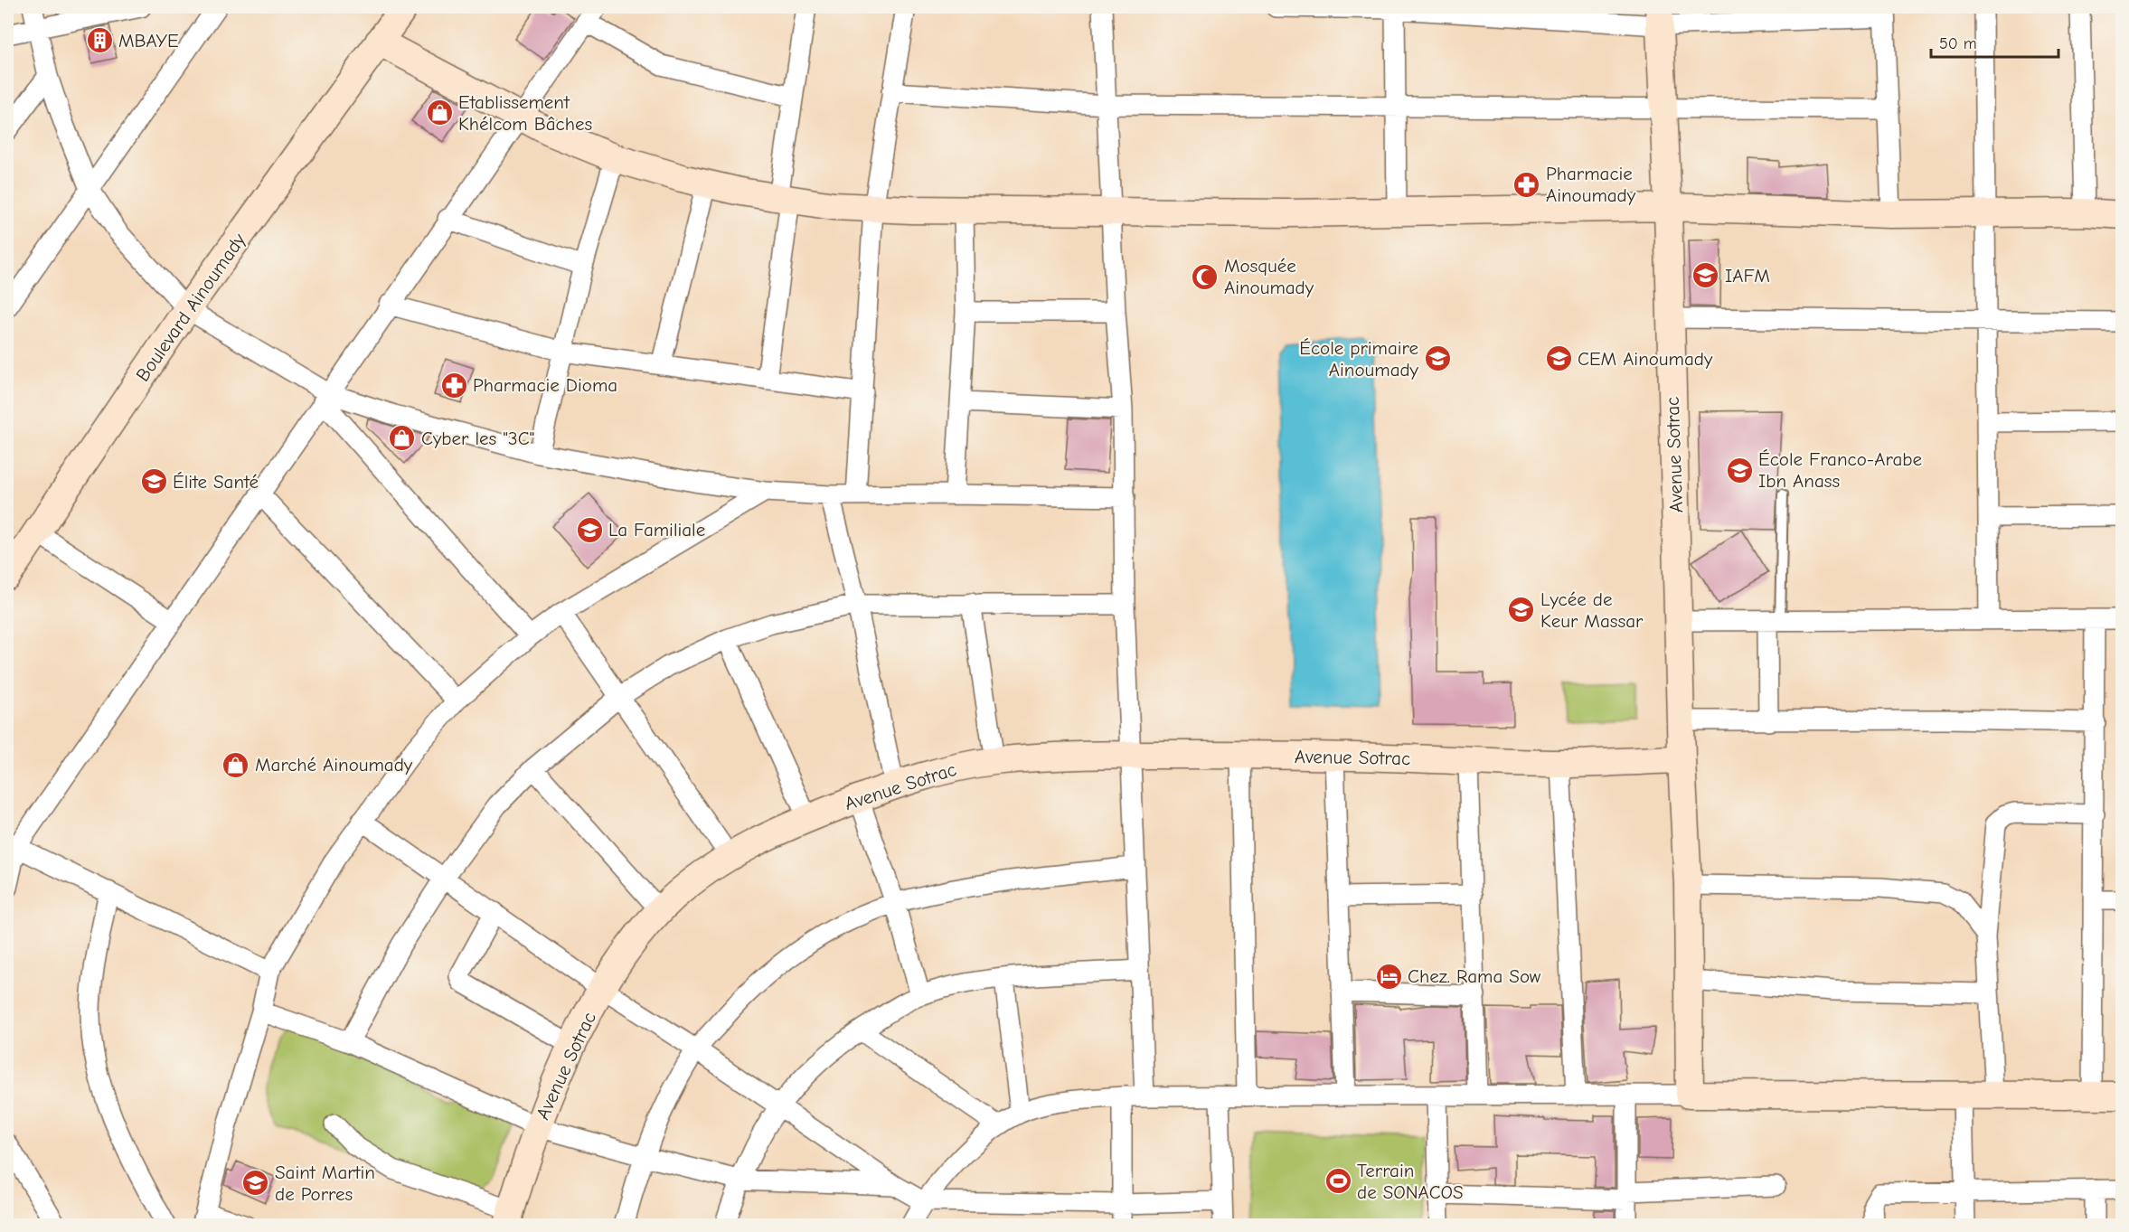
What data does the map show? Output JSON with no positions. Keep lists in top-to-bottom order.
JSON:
{
  "streets": {
    "street": ["Boulevard Ainoumady", "Avenue Sotrac"]
  },
  "places": {
    "building": ["MBAYE"],
    "shop": ["Etablissement Khélcom Bâches", "Cyber les \"3C\"", "Marché Ainoumady"],
    "pharmacy": ["Pharmacie Ainoumady", "Pharmacie Dioma"],
    "school or university": [
      "IAFM",
      "École primaire Ainoumady",
      "CEM Ainoumady",
      "École Franco-Arabe Ibn Anass",
      "Élite Santé",
      "La Familiale",
      "Lycée de Keur Massar",
      "Saint Martin de Porres"
    ],
    "mosque": ["Mosquée Ainoumady"],
    "hotel": ["Chez. Rama Sow"],
    "sports": ["Terrain de SONACOS"]
  },
  "scale_bar": "50 m"
}
